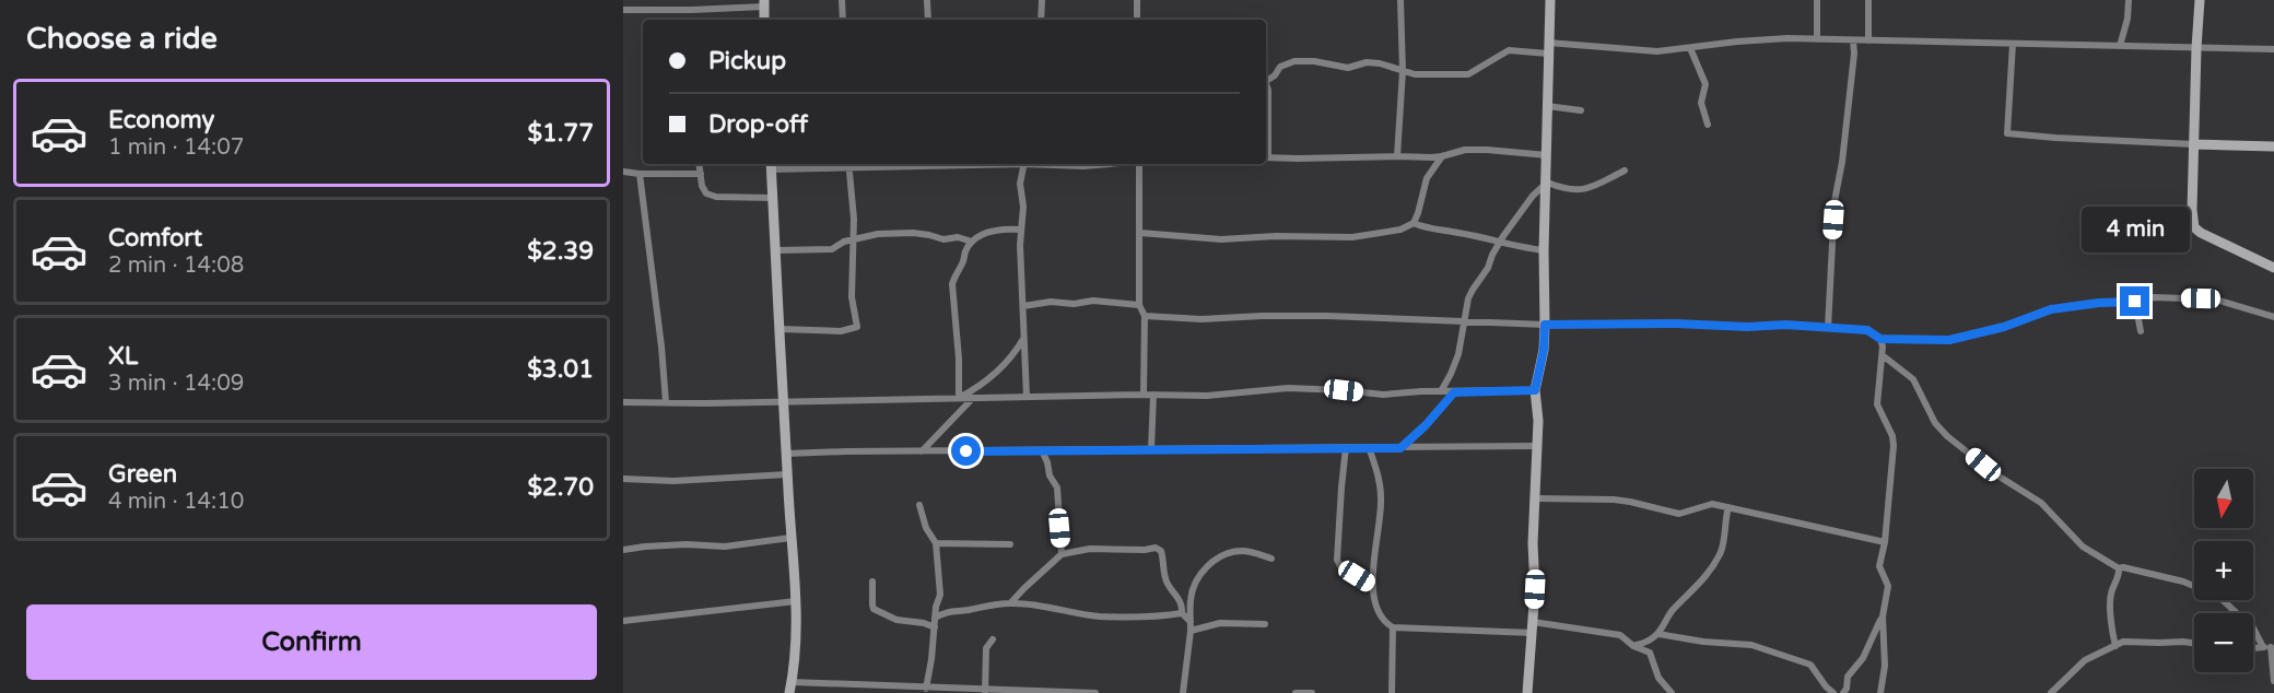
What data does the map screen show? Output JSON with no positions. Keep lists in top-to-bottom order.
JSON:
{
  "north": "bottom",
  "page": {
    "heading": "Choose a ride",
    "banner": ["Pickup", "Drop-off"],
    "list": [
      {
        "name": "Economy",
        "note": "1 min · 14:07",
        "value": "$1.77"
      },
      {
        "name": "Comfort",
        "note": "2 min · 14:08",
        "value": "$2.39"
      },
      {
        "name": "XL",
        "note": "3 min · 14:09",
        "value": "$3.01"
      },
      {
        "name": "Green",
        "note": "4 min · 14:10",
        "value": "$2.70"
      }
    ],
    "bubble": "4 min",
    "map_buttons": ["+", "−"],
    "buttons": "Confirm"
  }
}
